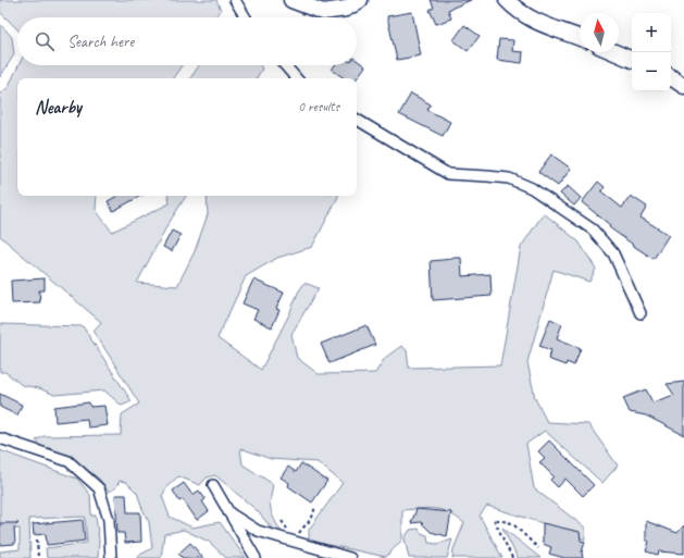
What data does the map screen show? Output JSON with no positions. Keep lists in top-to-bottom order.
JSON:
{
  "north": "top",
  "page": {
    "map_buttons": ["+", "−"],
    "search": "Search here",
    "heading": ["Nearby", "0 results"]
  }
}
